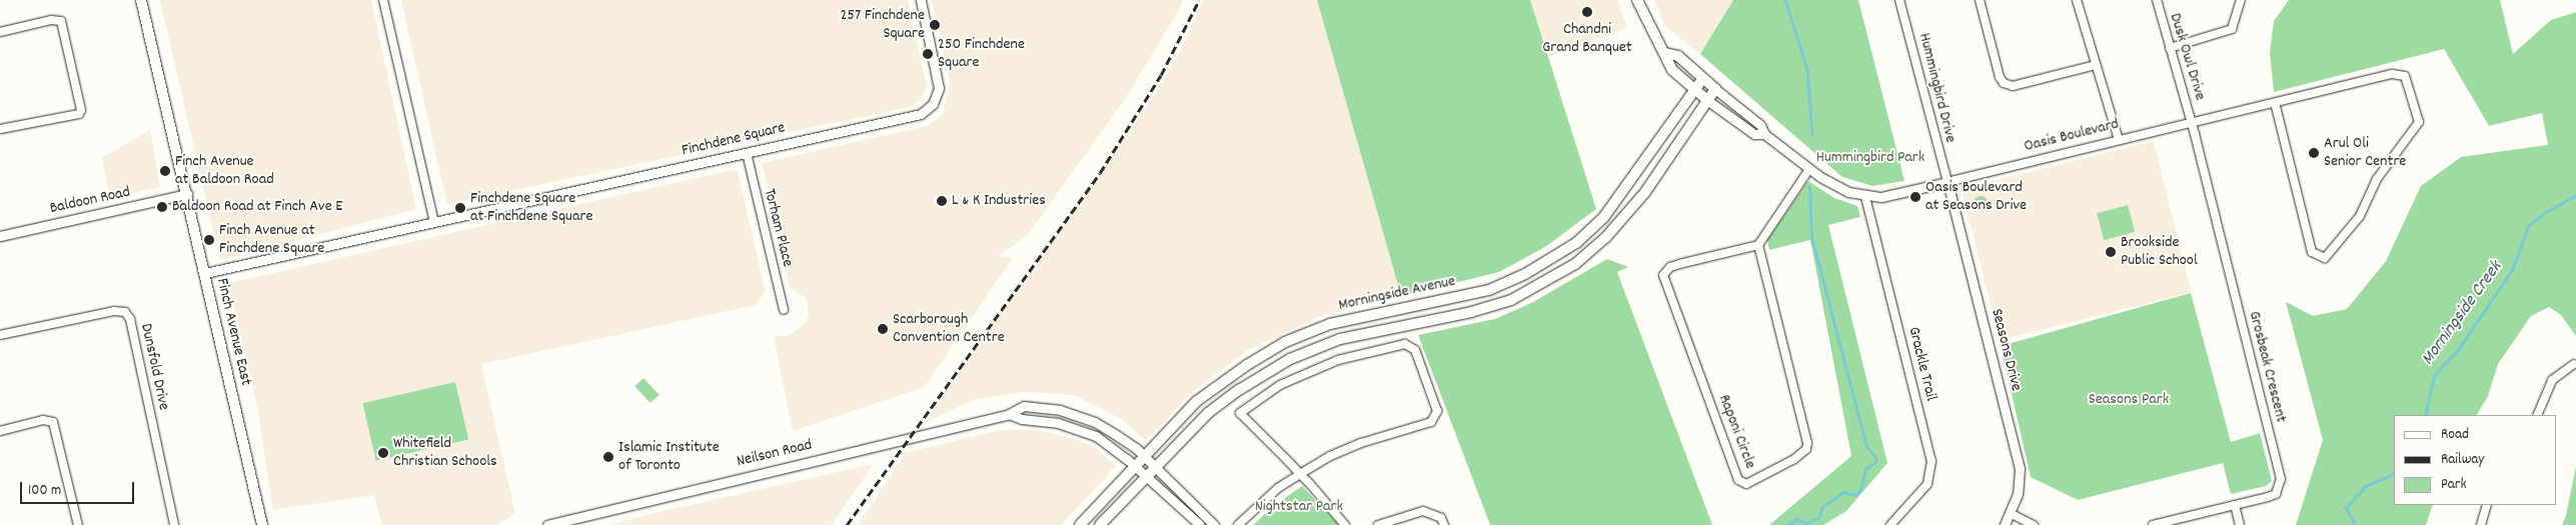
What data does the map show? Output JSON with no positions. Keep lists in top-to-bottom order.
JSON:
{
  "streets": {
    "main road": ["Oasis Boulevard", "Morningside Avenue", "Finch Avenue East"],
    "street": [
      "Dusk Owl Drive",
      "Hummingbird Drive",
      "Finchdene Square",
      "Baldoon Road",
      "Torham Place",
      "Seasons Drive",
      "Grackle Trail",
      "Dunsfold Drive",
      "Grosbeak Crescent",
      "Raponi Circle",
      "Neilson Road"
    ]
  },
  "crossings": [
    ["Dusk Owl Drive", "Oasis Boulevard"],
    ["Dusk Owl Drive", "Grosbeak Crescent"],
    ["Hummingbird Drive", "Oasis Boulevard"],
    ["Hummingbird Drive", "Seasons Drive"],
    ["Oasis Boulevard", "Morningside Avenue"],
    ["Oasis Boulevard", "Seasons Drive"],
    ["Oasis Boulevard", "Grackle Trail"],
    ["Oasis Boulevard", "Grosbeak Crescent"],
    ["Finchdene Square", "Torham Place"],
    ["Finchdene Square", "Finch Avenue East"],
    ["Baldoon Road", "Finch Avenue East"],
    ["Morningside Avenue", "Neilson Road"]
  ],
  "water": ["Morningside Creek"],
  "parks": ["Hummingbird Park", "Seasons Park", "Nightstar Park"],
  "places": [
    "Chandni Grand Banquet",
    "257 Finchdene Square",
    "250 Finchdene Square",
    "Arul Oli Senior Centre",
    "Finch Avenue at Baldoon Road",
    "Oasis Boulevard at Seasons Drive",
    "L & K Industries",
    "Baldoon Road at Finch Ave E",
    "Finchdene Square at Finchdene Square",
    "Finch Avenue at Finchdene Square",
    "Brookside Public School",
    "Scarborough Convention Centre",
    "Whitefield Christian Schools",
    "Islamic Institute of Toronto"
  ],
  "legend": ["Road", "Railway", "Park"],
  "scale_bar": "100 m"
}
